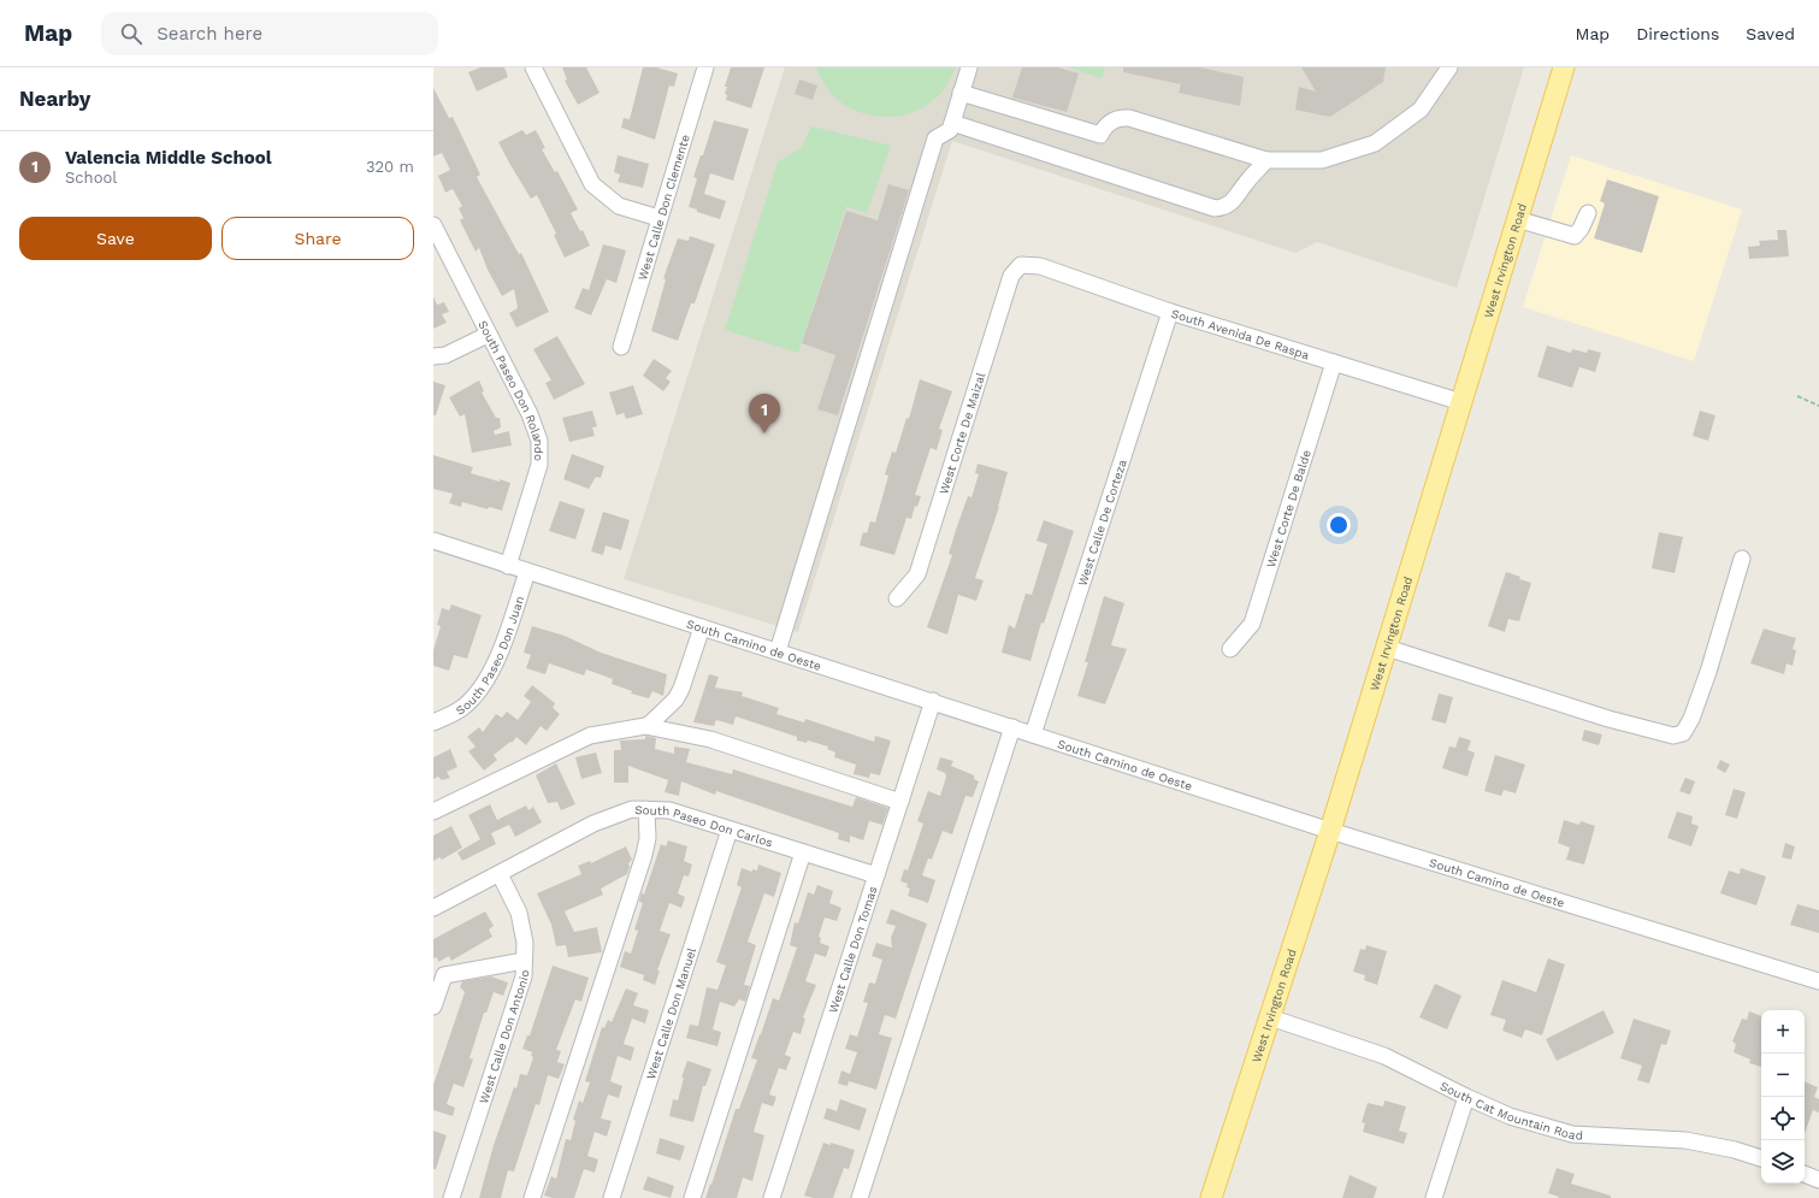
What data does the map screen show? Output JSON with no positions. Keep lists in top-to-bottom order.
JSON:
{
  "streets": {
    "main road": ["West Irvington Road"],
    "street": [
      "West Calle Don Clemente",
      "South Avenida De Raspa",
      "South Paseo Don Rolando",
      "West Corte De Maizal",
      "West Corte De Balde",
      "West Calle De Corteza",
      "South Camino de Oeste",
      "South Paseo Don Juan",
      "South Paseo Don Carlos",
      "West Calle Don Tomas",
      "West Calle Don Manuel",
      "West Calle Don Antonio",
      "South Cat Mountain Road"
    ]
  },
  "crossings": [
    ["West Irvington Road", "South Avenida De Raspa"],
    ["West Irvington Road", "South Camino de Oeste"],
    ["West Irvington Road", "South Cat Mountain Road"],
    ["South Avenida De Raspa", "West Corte De Maizal"],
    ["South Avenida De Raspa", "West Corte De Balde"],
    ["South Avenida De Raspa", "West Calle De Corteza"],
    ["South Paseo Don Rolando", "South Camino de Oeste"],
    ["West Calle De Corteza", "South Camino de Oeste"],
    ["South Camino de Oeste", "South Paseo Don Juan"],
    ["South Camino de Oeste", "West Calle Don Tomas"],
    ["South Paseo Don Carlos", "West Calle Don Tomas"],
    ["South Paseo Don Carlos", "West Calle Don Manuel"],
    ["South Paseo Don Carlos", "West Calle Don Antonio"]
  ],
  "page": {
    "header": "Map",
    "search": "Search here",
    "nav": ["Map", "Directions", "Saved"],
    "heading": "Nearby",
    "list": [
      {
        "mark": "1",
        "name": "Valencia Middle School",
        "note": "School",
        "value": "320 m"
      }
    ],
    "buttons": ["Save", "Share"],
    "pins": "1",
    "map_buttons": ["+", "−"]
  }
}
